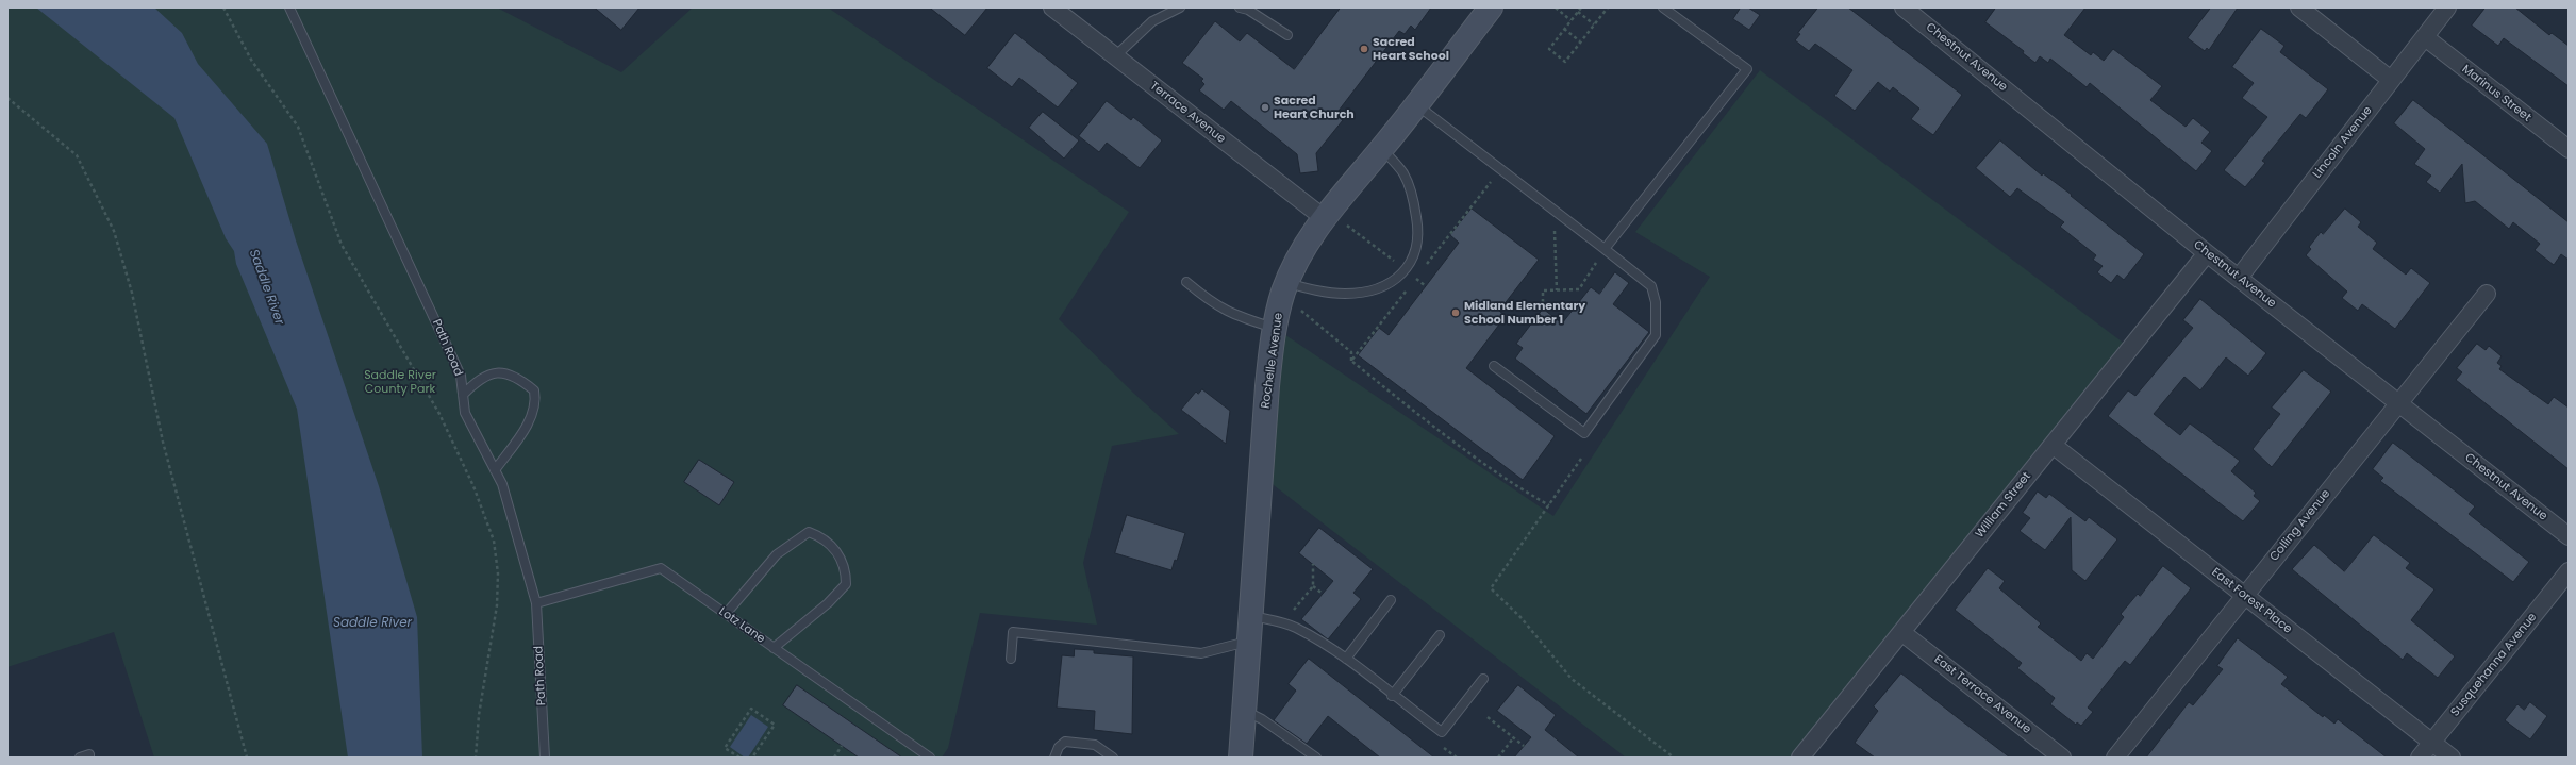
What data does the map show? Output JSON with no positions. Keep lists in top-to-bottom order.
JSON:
{
  "streets": {
    "street": [
      "Chestnut Avenue",
      "Marinus Street",
      "Terrace Avenue",
      "Lincoln Avenue",
      "Rochelle Avenue",
      "William Street",
      "Colling Avenue",
      "East Forest Place",
      "Susquehanna Avenue",
      "East Terrace Avenue"
    ],
    "lane": ["Path Road", "Lotz Lane"]
  },
  "crossings": [
    ["Chestnut Avenue", "Lincoln Avenue"],
    ["Chestnut Avenue", "William Street"],
    ["Chestnut Avenue", "Colling Avenue"],
    ["Marinus Street", "Lincoln Avenue"],
    ["Terrace Avenue", "Rochelle Avenue"],
    ["Path Road", "Lotz Lane"],
    ["William Street", "East Forest Place"],
    ["William Street", "East Terrace Avenue"],
    ["Colling Avenue", "East Forest Place"],
    ["East Forest Place", "Susquehanna Avenue"]
  ],
  "water": ["Saddle River"],
  "parks": ["Saddle River County Park"],
  "places": ["Sacred Heart School", "Sacred Heart Church", "Midland Elementary School Number 1"]
}
